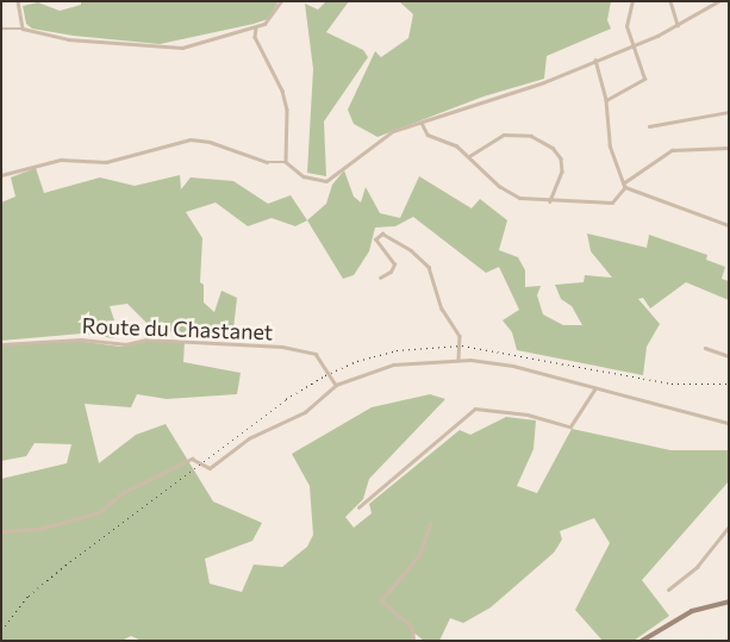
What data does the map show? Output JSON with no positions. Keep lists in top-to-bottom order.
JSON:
{
  "streets": {
    "street": ["Route du Chastanet"]
  }
}
